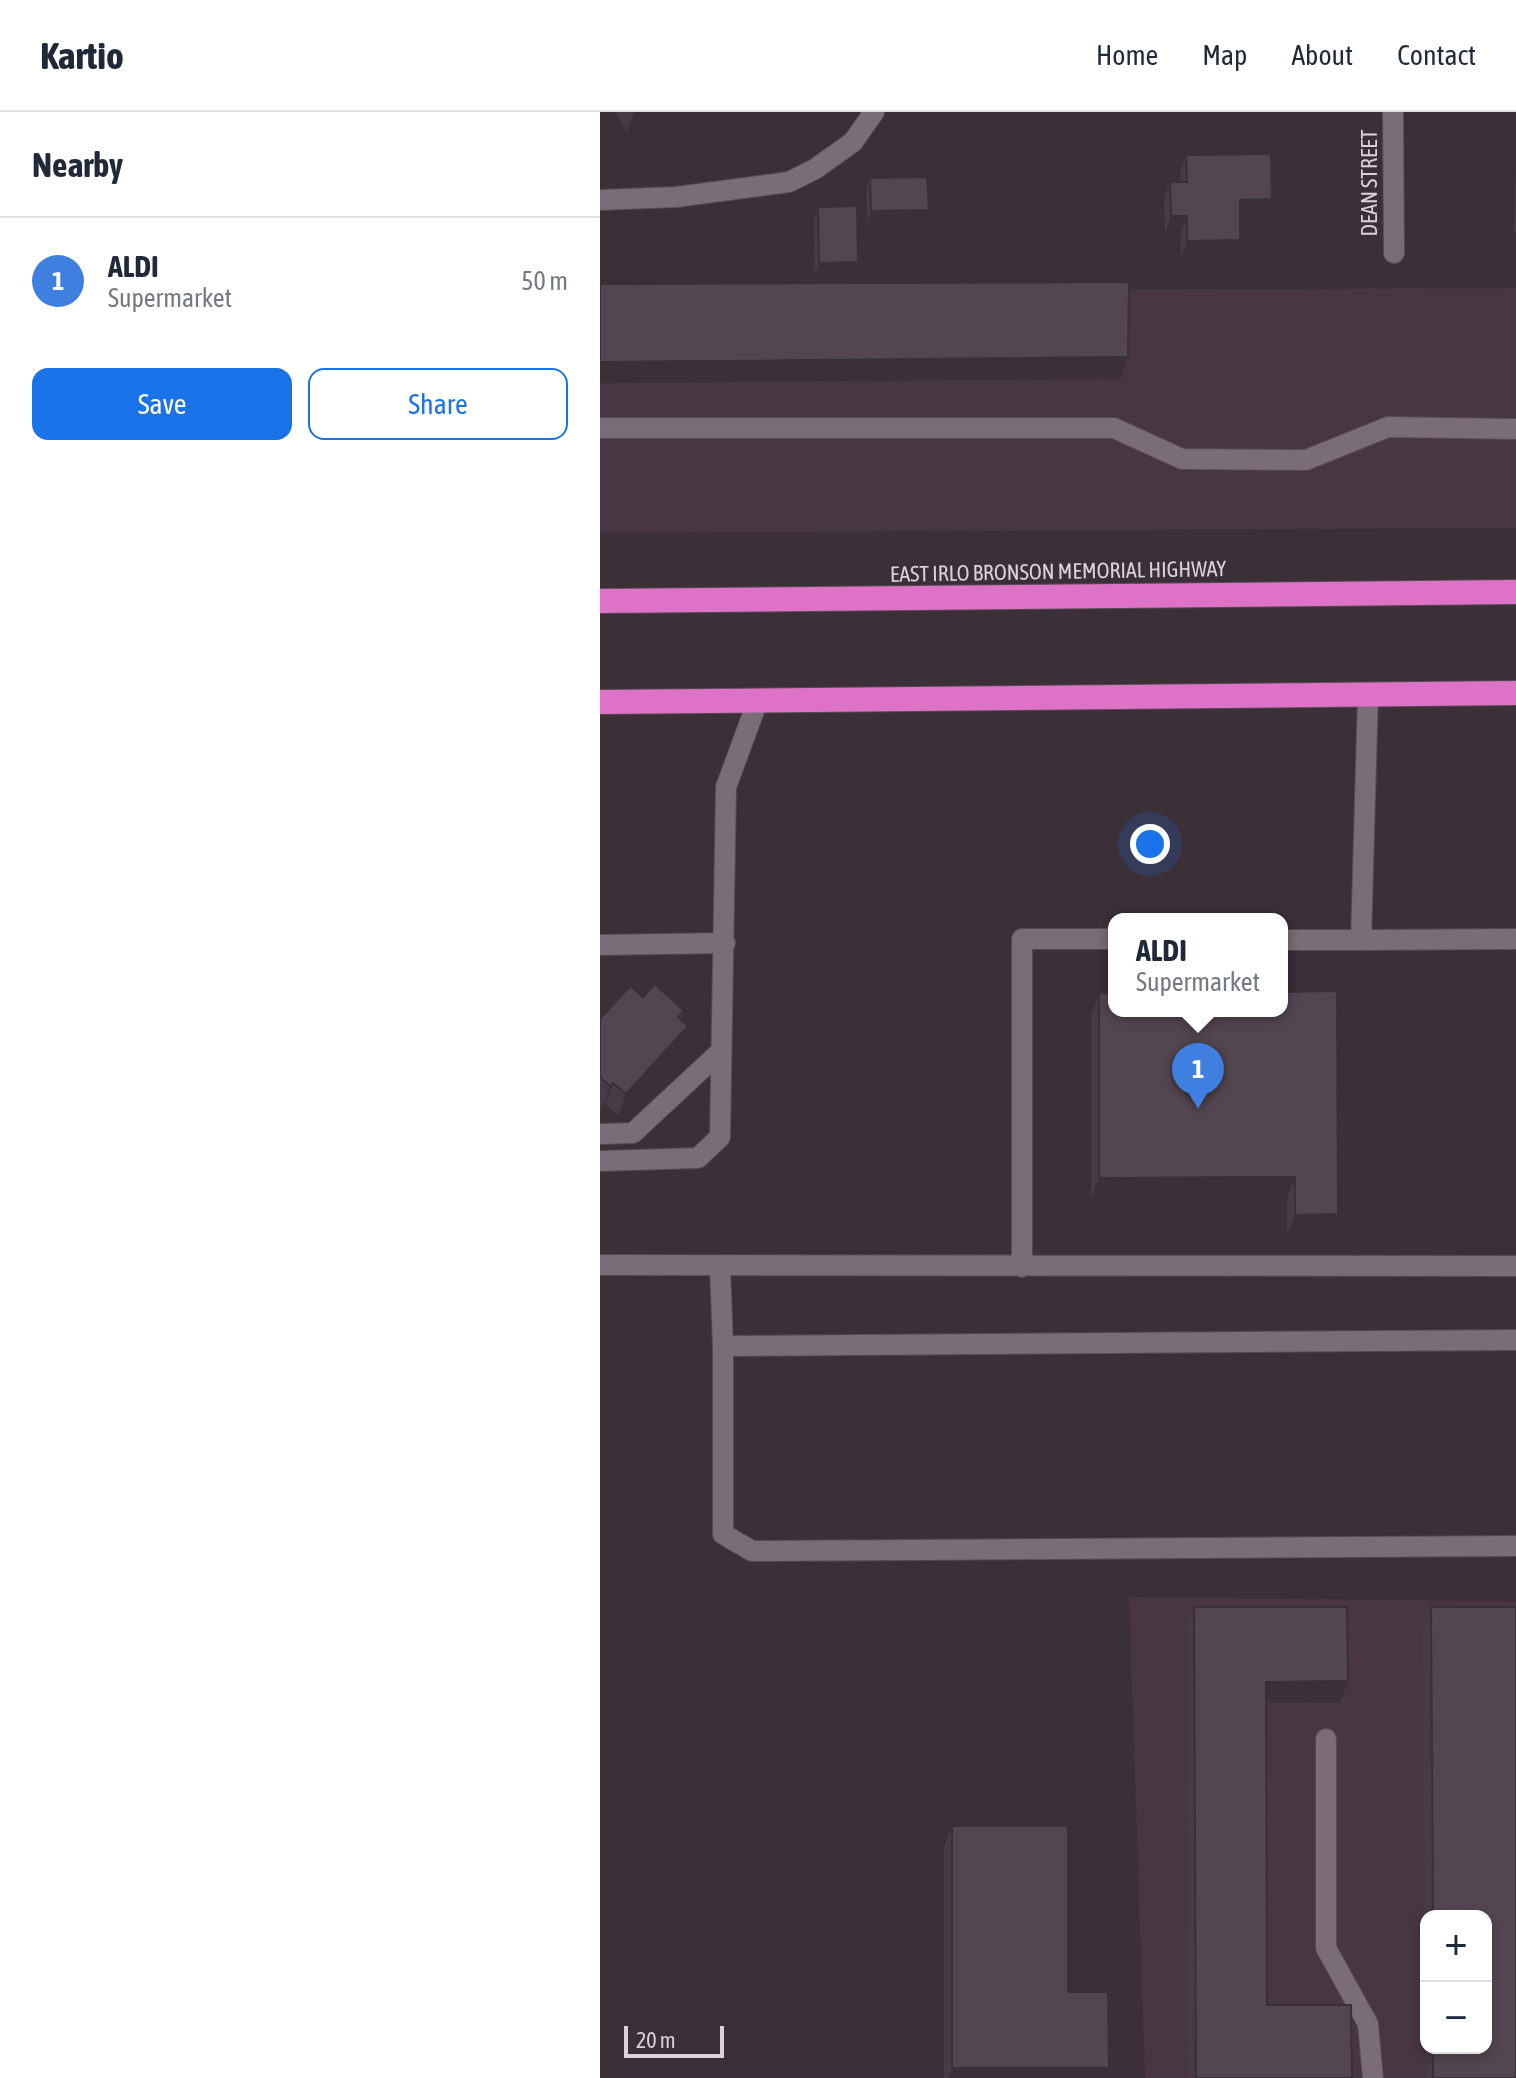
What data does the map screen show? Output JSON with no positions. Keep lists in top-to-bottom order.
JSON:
{
  "streets": {
    "highway": ["EAST IRLO BRONSON MEMORIAL HIGHWAY"],
    "street": ["DEAN STREET"]
  },
  "scale_bar": "20 m",
  "page": {
    "header": "Kartio",
    "nav": [
      "Home",
      "Map",
      "About",
      "Contact"
    ],
    "heading": "Nearby",
    "list": [
      {
        "mark": "1",
        "name": "ALDI",
        "note": "Supermarket",
        "value": "50 m"
      }
    ],
    "buttons": ["Save", "Share"],
    "popup": ["ALDI", "Supermarket"],
    "pins": "1",
    "map_buttons": ["+", "−"],
    "scale": "20 m"
  }
}
